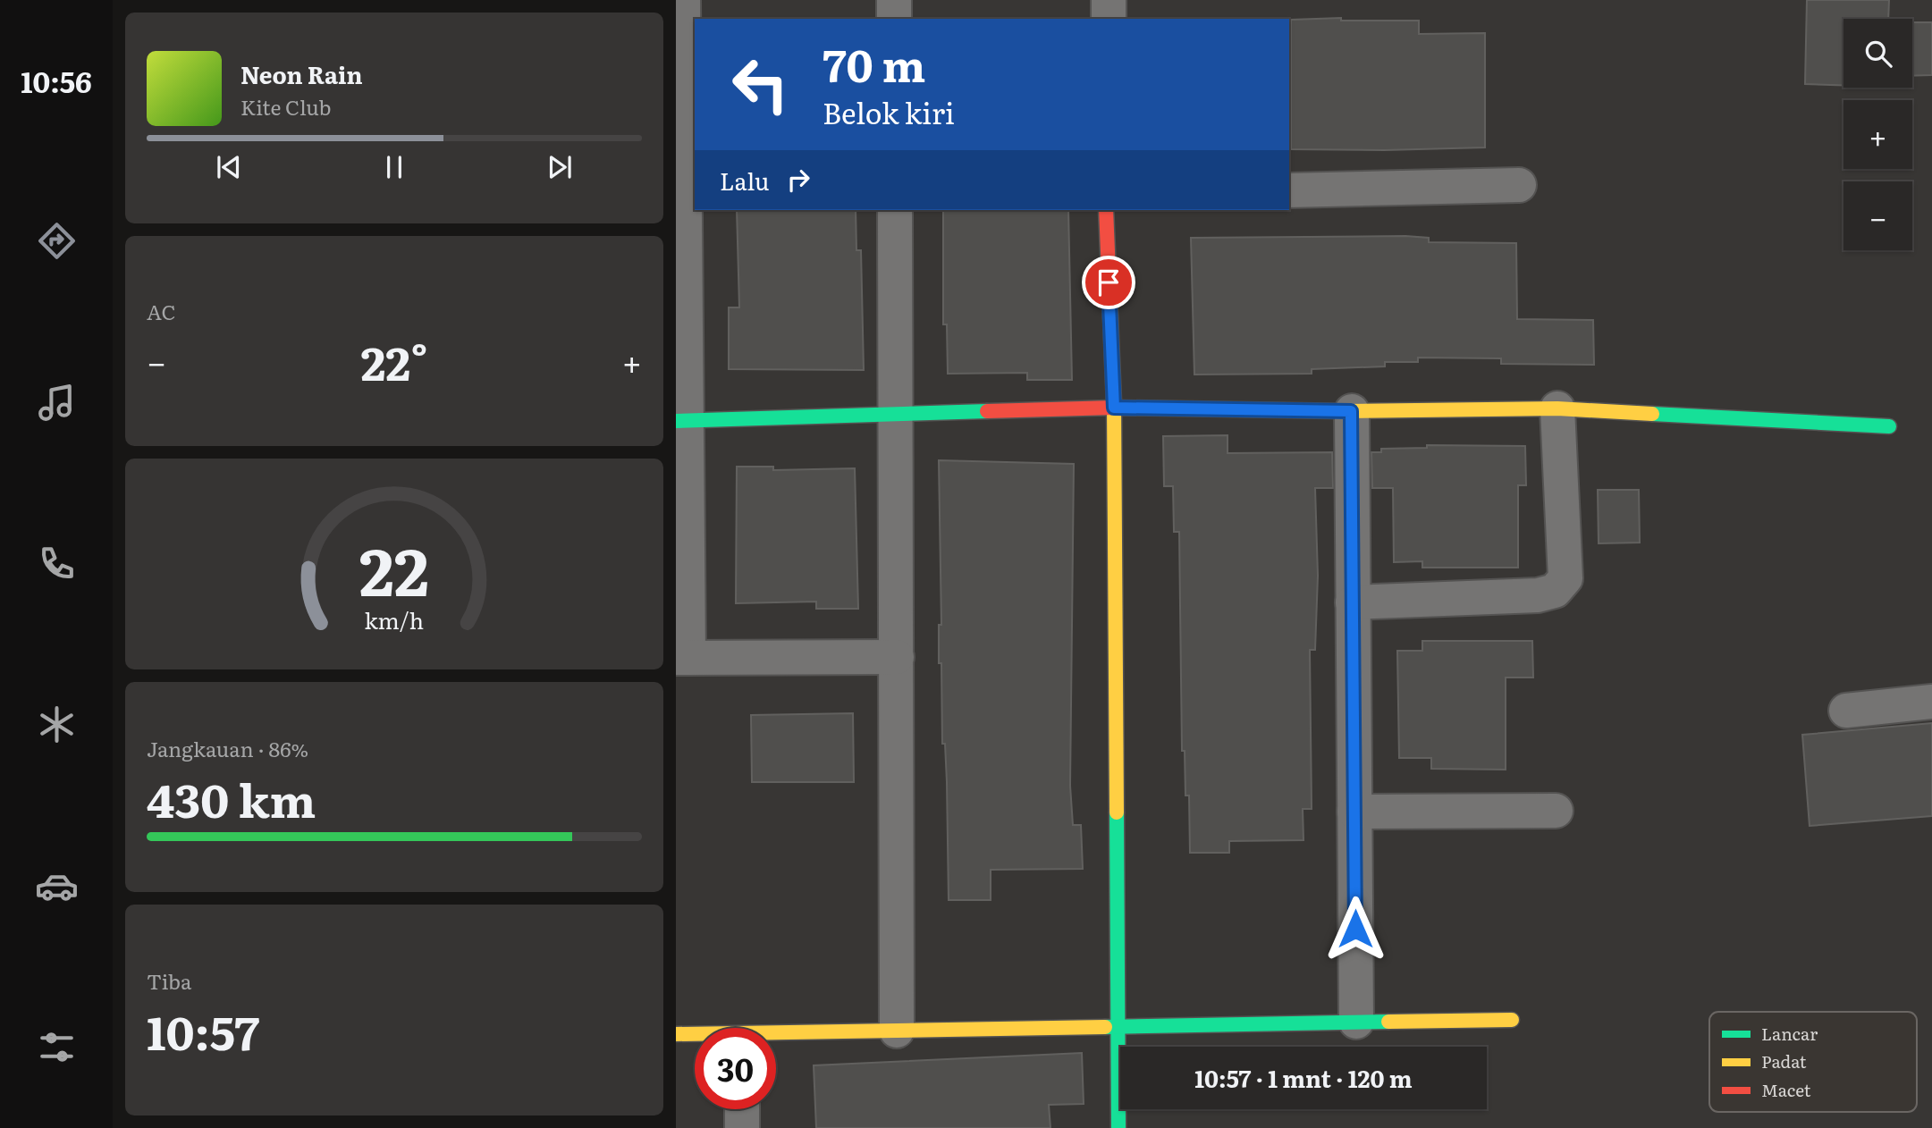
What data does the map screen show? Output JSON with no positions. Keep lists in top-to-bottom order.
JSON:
{
  "legend": ["Lancar", "Padat", "Macet"],
  "page": {
    "tabs": "10:56",
    "map_buttons": ["+", "−"],
    "turn": ["70 m", "Belok kiri"],
    "song": ["Neon Rain", "Kite Club"],
    "then": "Lalu",
    "tile": [
      "AC",
      ["Jangkauan · 86%", "430 km"],
      ["Tiba", "10:57"]
    ],
    "heat": ["−", "22°", "+"],
    "limit": "30",
    "trip": "10:57 · 1 mnt · 120 m",
    "gauge": ["22", "km/h"]
  }
}
